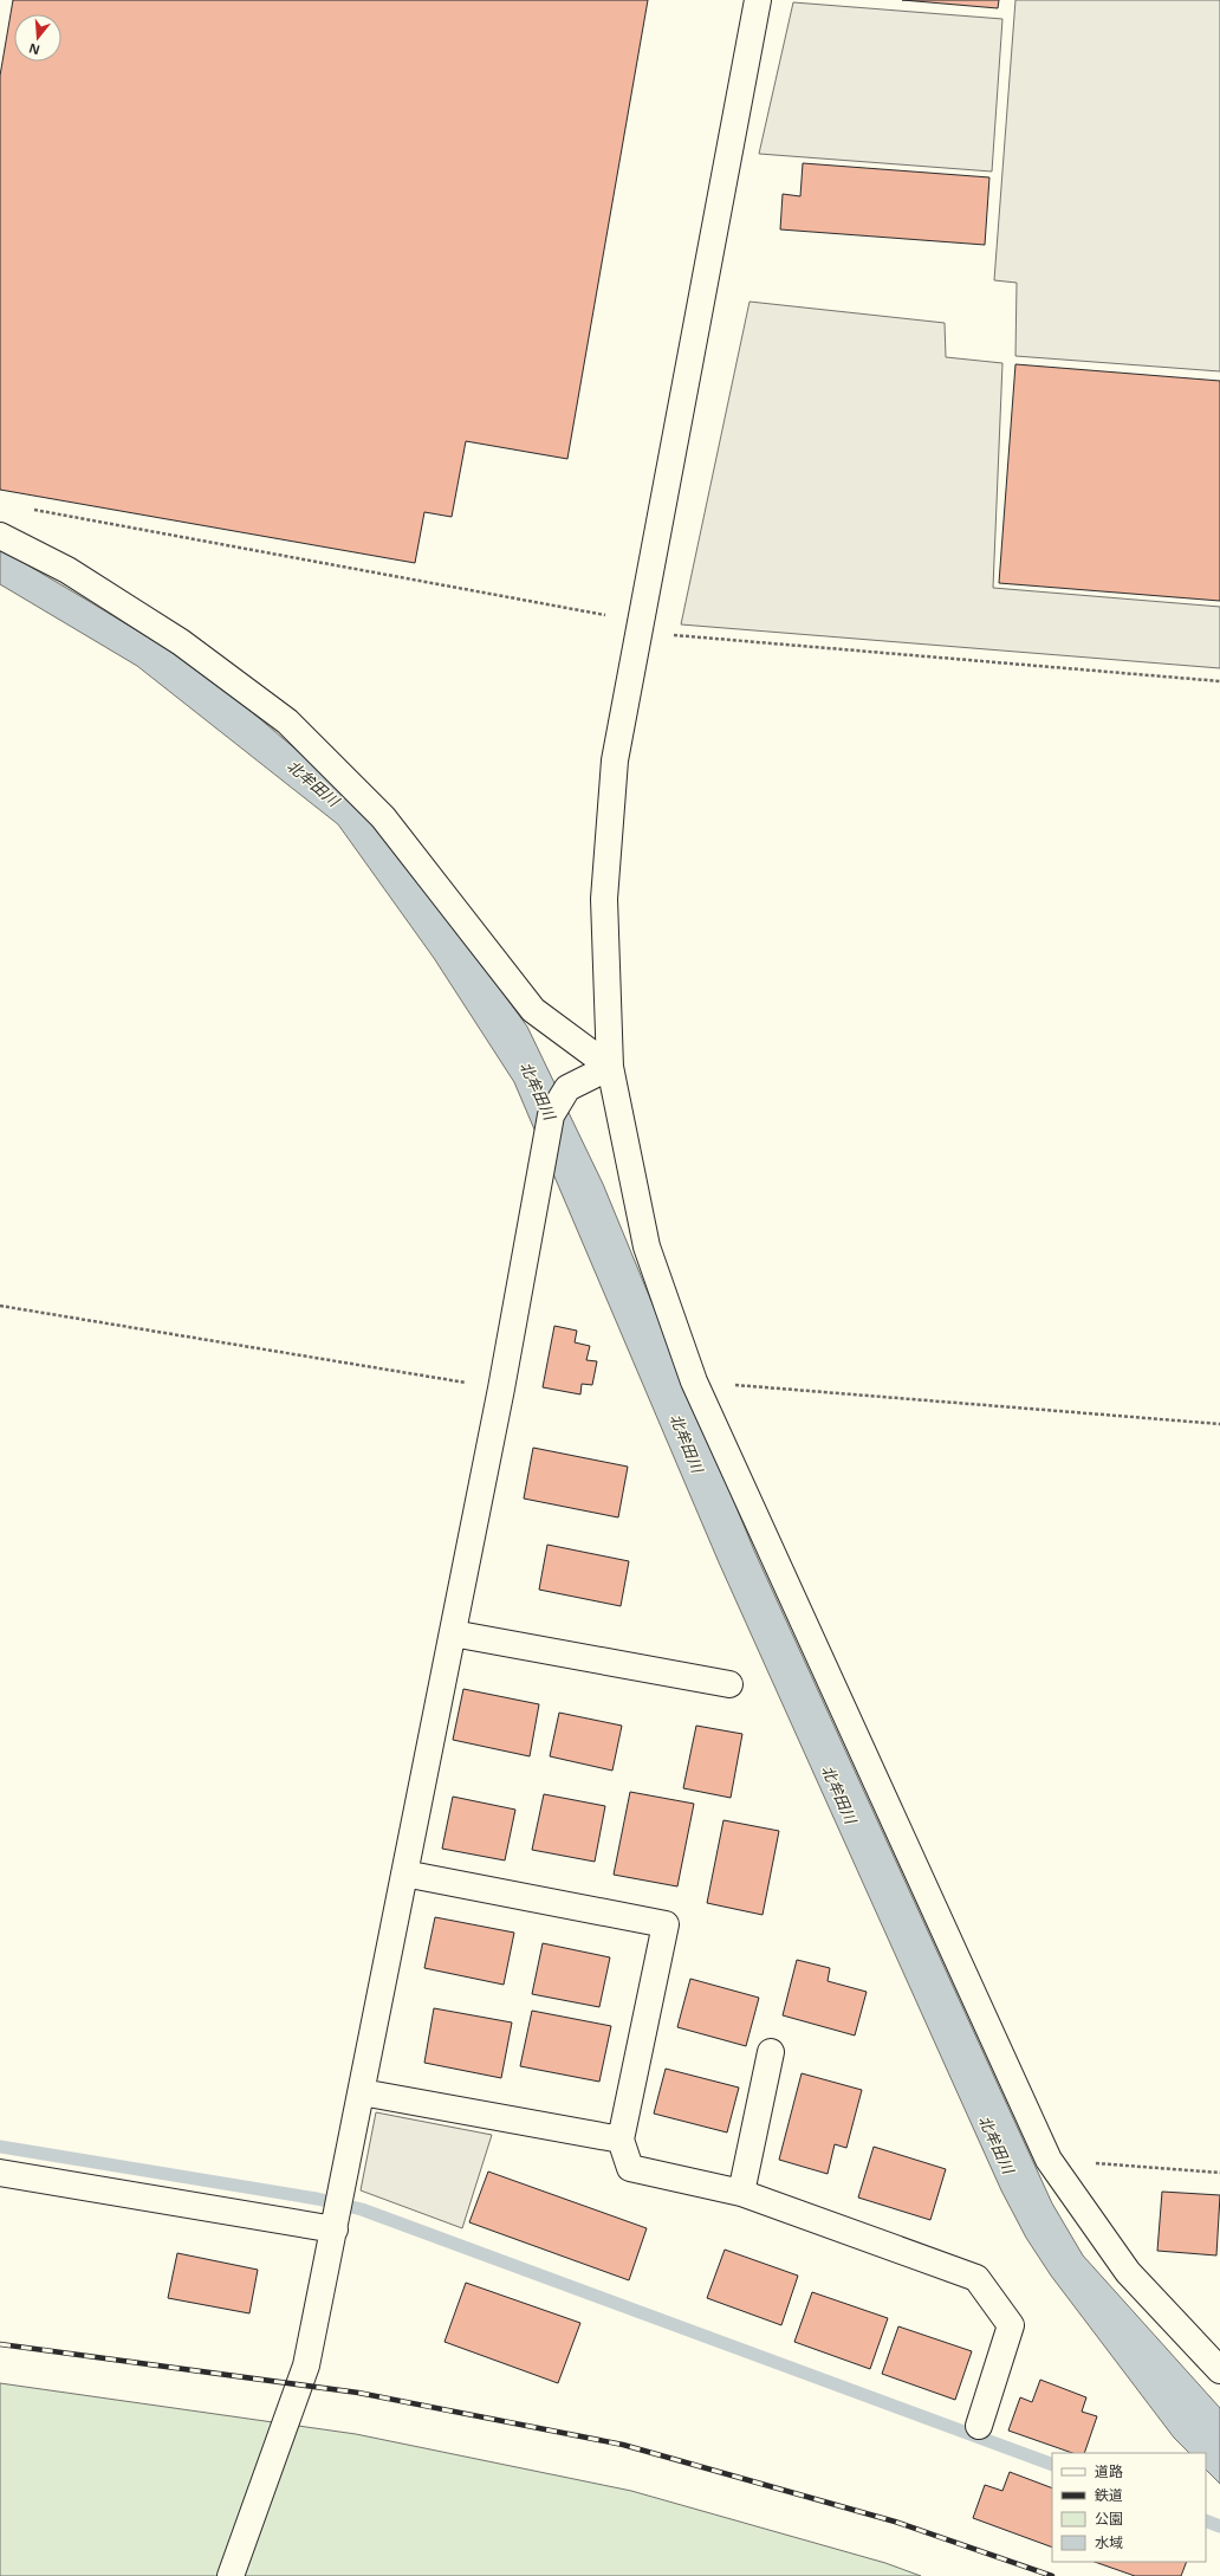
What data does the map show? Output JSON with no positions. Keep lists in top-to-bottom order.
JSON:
{
  "water": ["北牟田川"],
  "legend": [
    "道路",
    "鉄道",
    "公園",
    "水域"
  ],
  "north": "bottom"
}
